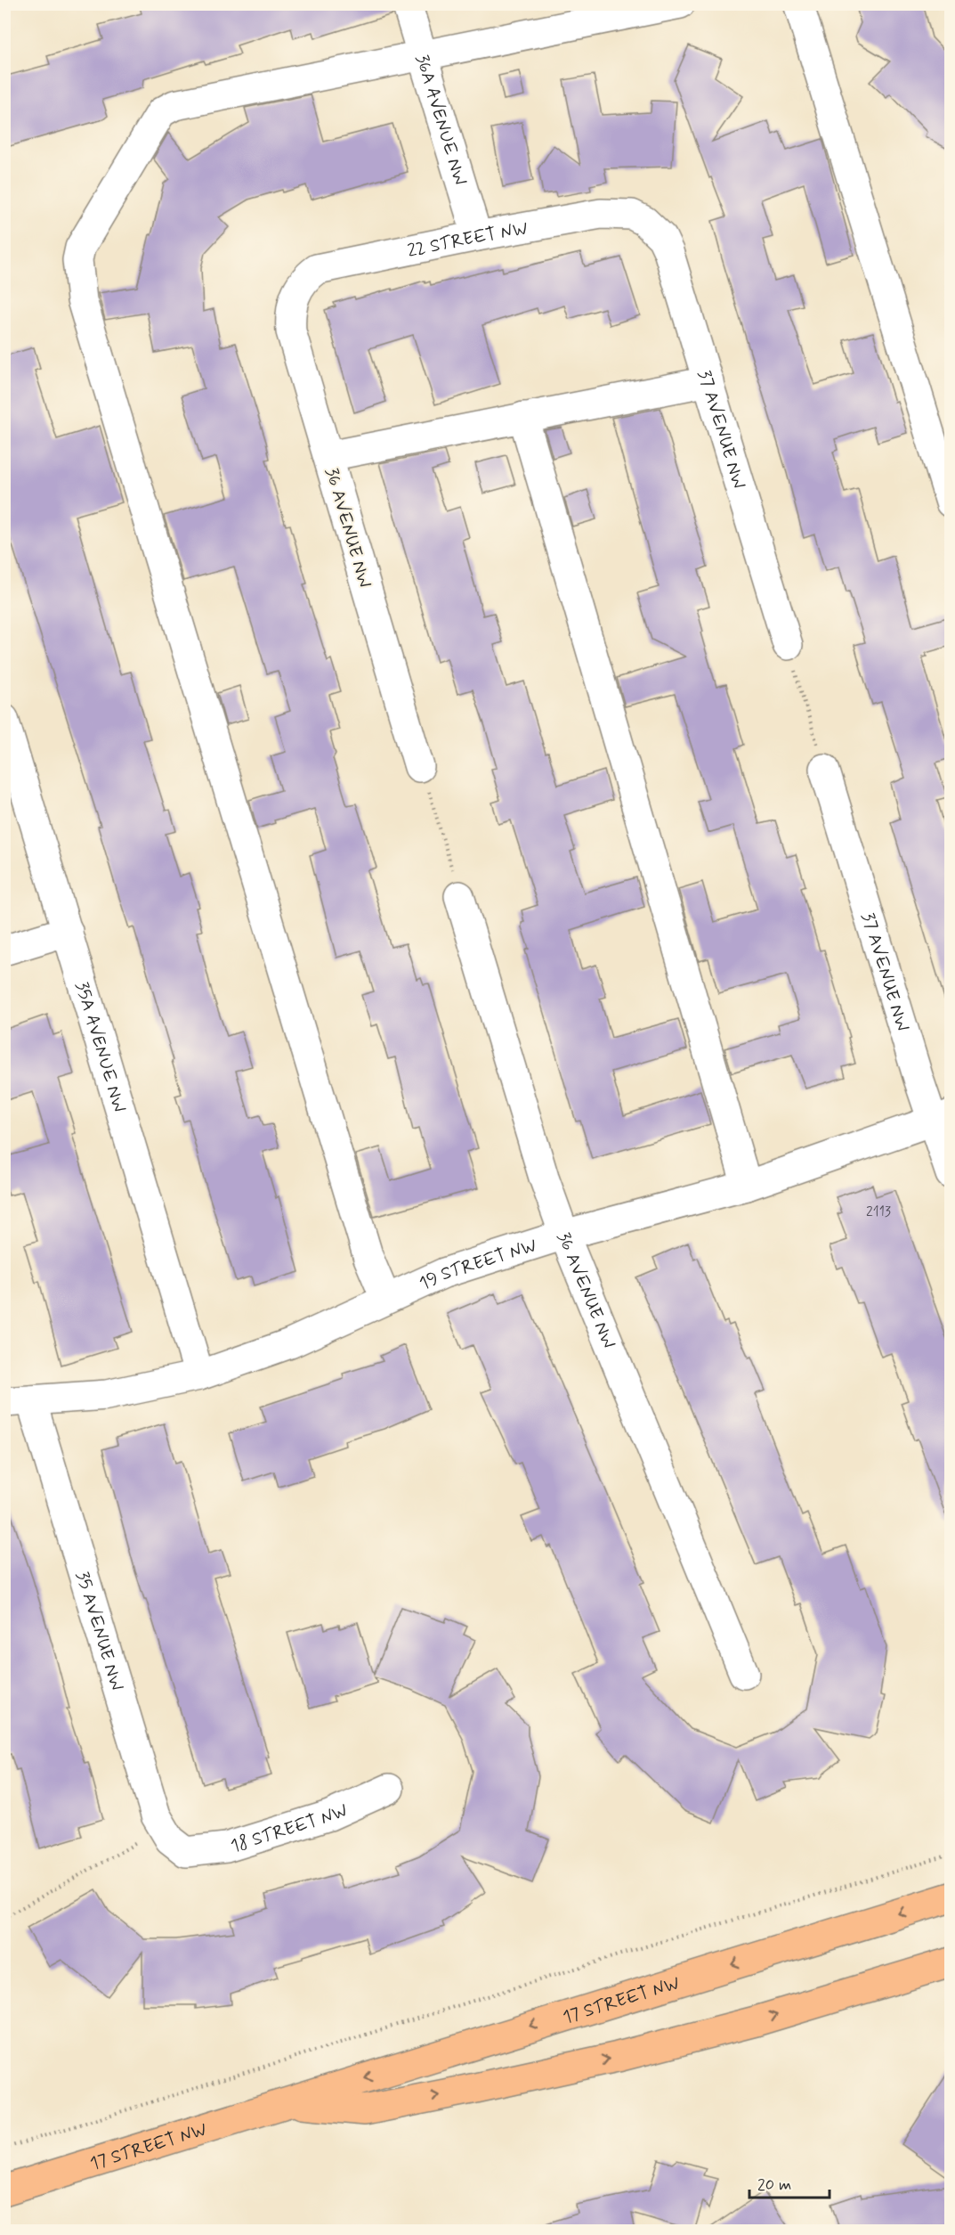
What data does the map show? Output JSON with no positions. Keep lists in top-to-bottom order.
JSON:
{
  "streets": {
    "main road": ["17 STREET NW"],
    "street": [
      "36A AVENUE NW",
      "22 STREET NW",
      "37 AVENUE NW",
      "36 AVENUE NW",
      "35A AVENUE NW",
      "19 STREET NW",
      "35 AVENUE NW",
      "18 STREET NW"
    ]
  },
  "crossings": [
    ["36A AVENUE NW", "22 STREET NW"],
    ["22 STREET NW", "37 AVENUE NW"],
    ["22 STREET NW", "36 AVENUE NW"],
    ["37 AVENUE NW", "19 STREET NW"],
    ["36 AVENUE NW", "19 STREET NW"],
    ["35A AVENUE NW", "19 STREET NW"],
    ["19 STREET NW", "35 AVENUE NW"],
    ["35 AVENUE NW", "18 STREET NW"]
  ],
  "house_numbers": ["2113"],
  "scale_bar": "20 m"
}
